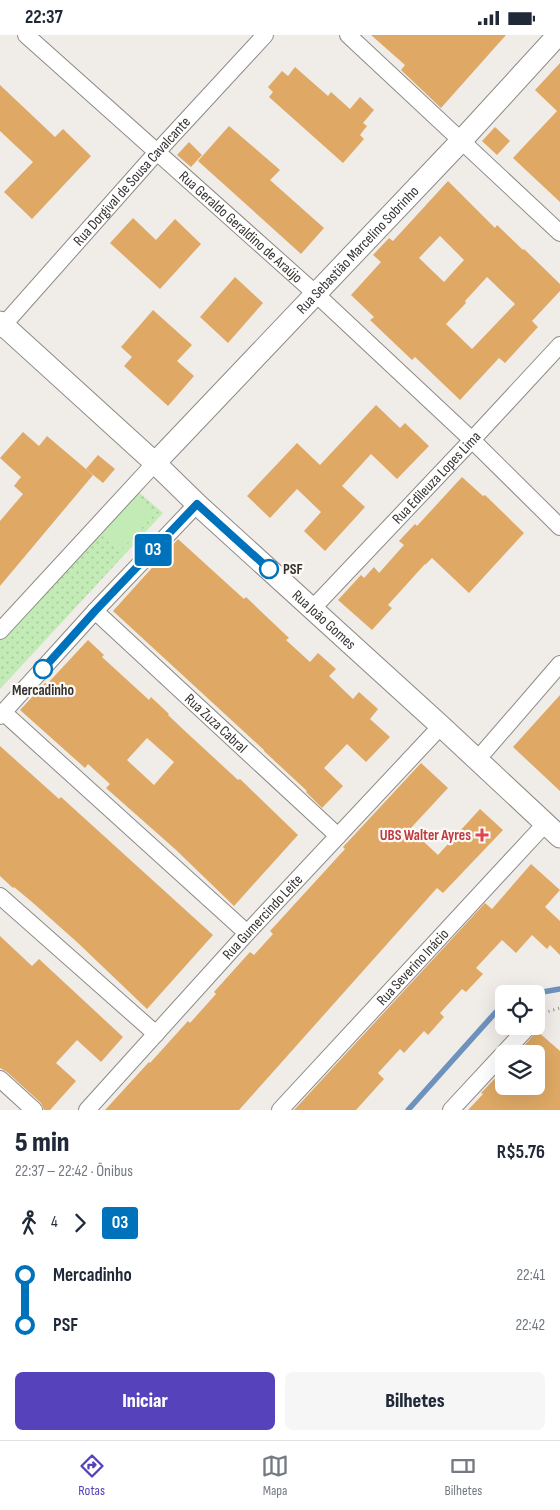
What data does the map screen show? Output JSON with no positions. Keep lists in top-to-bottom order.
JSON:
{
  "streets": {
    "street": [
      "Rua Dorgival de Sousa Cavalcante",
      "Rua Geraldo Geraldino de Araújo",
      "Rua Sebastião Marcelino Sobrinho",
      "Rua Edileuza Lopes Lima",
      "Rua João Gomes",
      "Rua Zuza Cabral",
      "Rua Gumercindo Leite",
      "Rua Severino Inácio"
    ]
  },
  "crossings": [
    ["Rua Dorgival de Sousa Cavalcante", "Rua Geraldo Geraldino de Araújo"],
    ["Rua Dorgival de Sousa Cavalcante", "Rua João Gomes"],
    ["Rua Geraldo Geraldino de Araújo", "Rua Sebastião Marcelino Sobrinho"],
    ["Rua Geraldo Geraldino de Araújo", "Rua Edileuza Lopes Lima"],
    ["Rua Sebastião Marcelino Sobrinho", "Rua João Gomes"],
    ["Rua Edileuza Lopes Lima", "Rua João Gomes"],
    ["Rua João Gomes", "Rua Gumercindo Leite"],
    ["Rua João Gomes", "Rua Severino Inácio"],
    ["Rua Zuza Cabral", "Rua Gumercindo Leite"]
  ],
  "places": {
    "other": ["PSF", "Mercadinho"],
    "health": ["UBS Walter Ayres"]
  },
  "lines": ["bus line 03"],
  "page": {
    "status": "22:37",
    "on_map": "03",
    "heading": ["5 min", "22:37 – 22:42 · Ônibus", "R$5.76"],
    "legs": ["4", "03"],
    "list": [
      {
        "name": "Mercadinho",
        "value": "22:41"
      },
      {
        "name": "PSF",
        "value": "22:42"
      }
    ],
    "buttons": ["Iniciar", "Bilhetes"],
    "tabs": ["Rotas", "Mapa", "Bilhetes"]
  }
}
